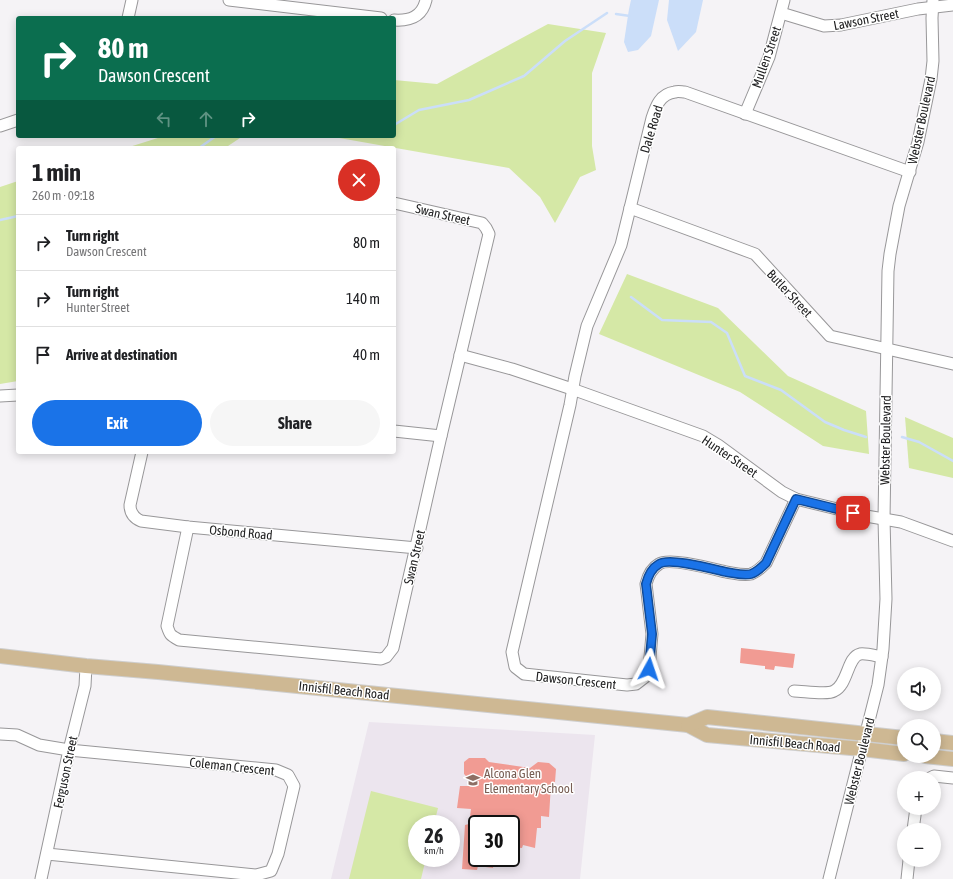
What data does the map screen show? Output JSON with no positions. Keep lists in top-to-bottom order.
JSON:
{
  "streets": {
    "main road": ["Innisfil Beach Road"],
    "street": [
      "Lawson Street",
      "Mullen Street",
      "Webster Boulevard",
      "Dale Road",
      "Swan Street",
      "Butler Street",
      "Hunter Street",
      "Osbond Road",
      "Dawson Crescent",
      "Coleman Crescent",
      "Ferguson Street"
    ]
  },
  "crossings": [
    ["Lawson Street", "Mullen Street"],
    ["Lawson Street", "Webster Boulevard"],
    ["Mullen Street", "Dale Road"],
    ["Webster Boulevard", "Dale Road"],
    ["Webster Boulevard", "Butler Street"],
    ["Webster Boulevard", "Hunter Street"],
    ["Webster Boulevard", "Innisfil Beach Road"],
    ["Dale Road", "Butler Street"],
    ["Dale Road", "Hunter Street"],
    ["Dale Road", "Dawson Crescent"],
    ["Swan Street", "Hunter Street"],
    ["Swan Street", "Osbond Road"],
    ["Hunter Street", "Dawson Crescent"],
    ["Innisfil Beach Road", "Ferguson Street"],
    ["Coleman Crescent", "Ferguson Street"]
  ],
  "places": {
    "school or university": ["Alcona Glen Elementary School"]
  },
  "page": {
    "turn": ["80 m", "Dawson Crescent"],
    "heading": ["1 min", "260 m · 09:18"],
    "list": [
      {
        "name": "Turn right",
        "note": "Dawson Crescent",
        "value": "80 m"
      },
      {
        "name": "Turn right",
        "note": "Hunter Street",
        "value": "140 m"
      },
      {
        "name": "Arrive at destination",
        "value": "40 m"
      }
    ],
    "buttons": ["Exit", "Share"],
    "map_buttons": ["+", "−"],
    "speed": "26 km/h",
    "limit": "30"
  }
}
